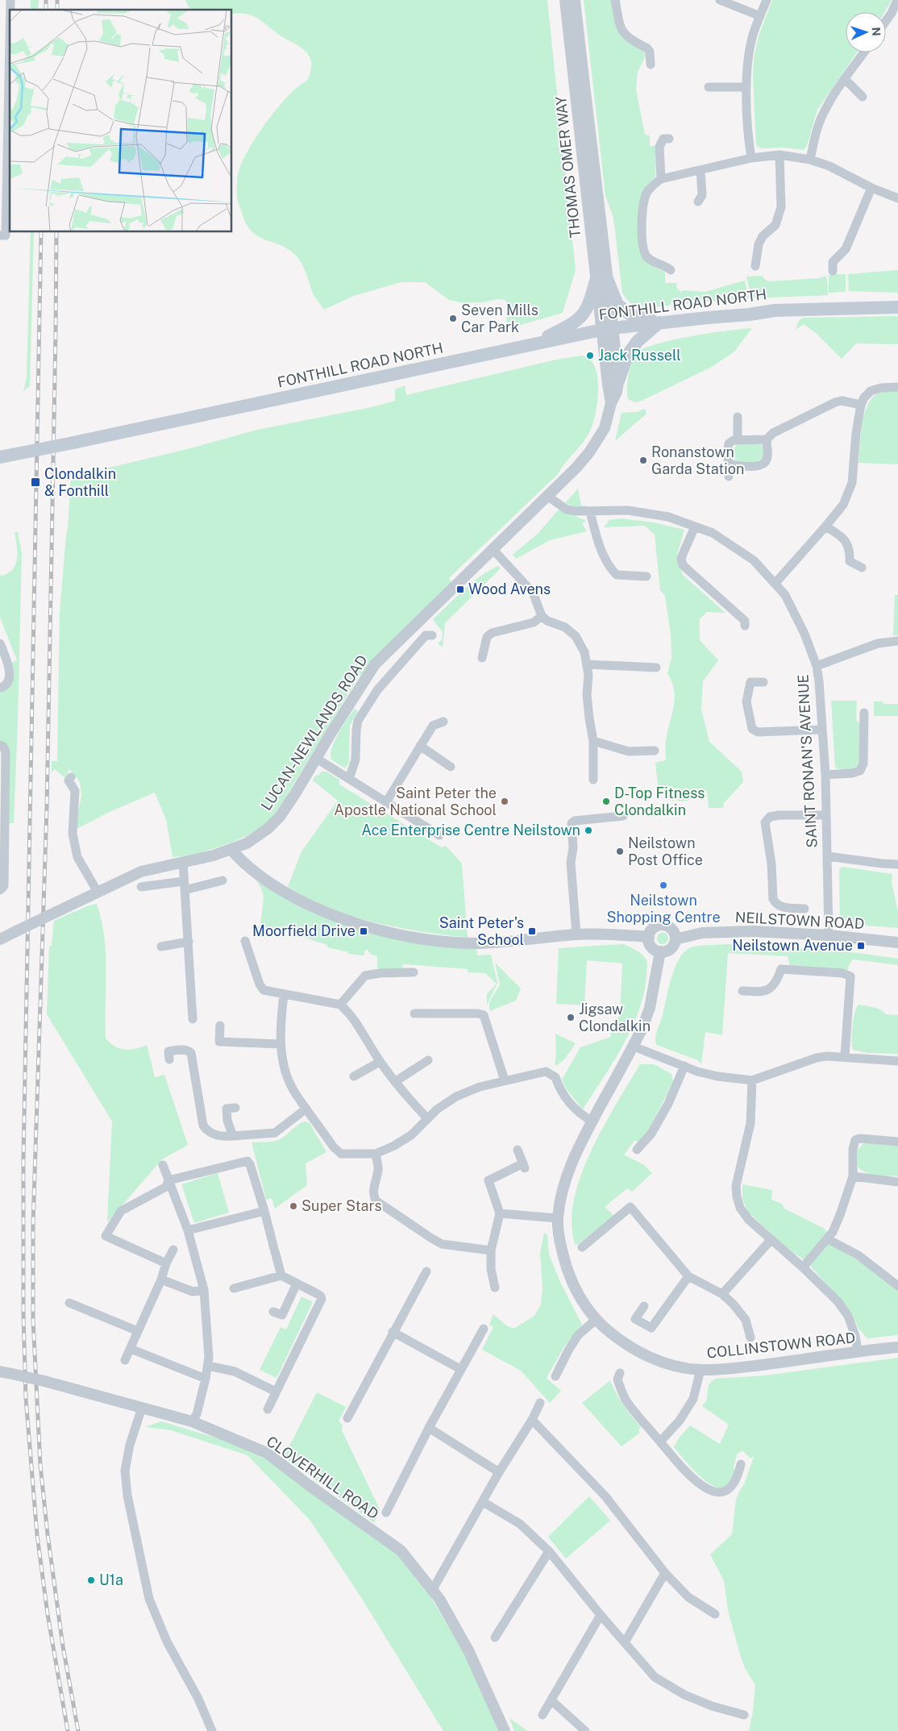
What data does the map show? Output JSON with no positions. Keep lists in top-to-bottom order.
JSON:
{
  "streets": {
    "main road": ["FONTHILL ROAD NORTH"],
    "street": [
      "THOMAS OMER WAY",
      "LUCAN-NEWLANDS ROAD",
      "SAINT RONAN'S AVENUE",
      "NEILSTOWN ROAD",
      "COLLINSTOWN ROAD",
      "CLOVERHILL ROAD"
    ]
  },
  "crossings": [
    ["THOMAS OMER WAY", "FONTHILL ROAD NORTH"],
    ["THOMAS OMER WAY", "LUCAN-NEWLANDS ROAD"],
    ["FONTHILL ROAD NORTH", "LUCAN-NEWLANDS ROAD"],
    ["LUCAN-NEWLANDS ROAD", "SAINT RONAN'S AVENUE"],
    ["SAINT RONAN'S AVENUE", "NEILSTOWN ROAD"],
    ["NEILSTOWN ROAD", "COLLINSTOWN ROAD"]
  ],
  "places": {
    "other": [
      "Seven Mills Car Park",
      "Jack Russell",
      "Ronanstown Garda Station",
      "Saint Peter the Apostle National School",
      "D-Top Fitness Clondalkin",
      "Ace Enterprise Centre Neilstown",
      "Neilstown Post Office",
      "Neilstown Shopping Centre",
      "Jigsaw Clondalkin",
      "Super Stars",
      "U1a"
    ],
    "transit": [
      "Clondalkin & Fonthill",
      "Wood Avens",
      "Moorfield Drive",
      "Saint Peter's School",
      "Neilstown Avenue"
    ]
  },
  "north": "right"
}
